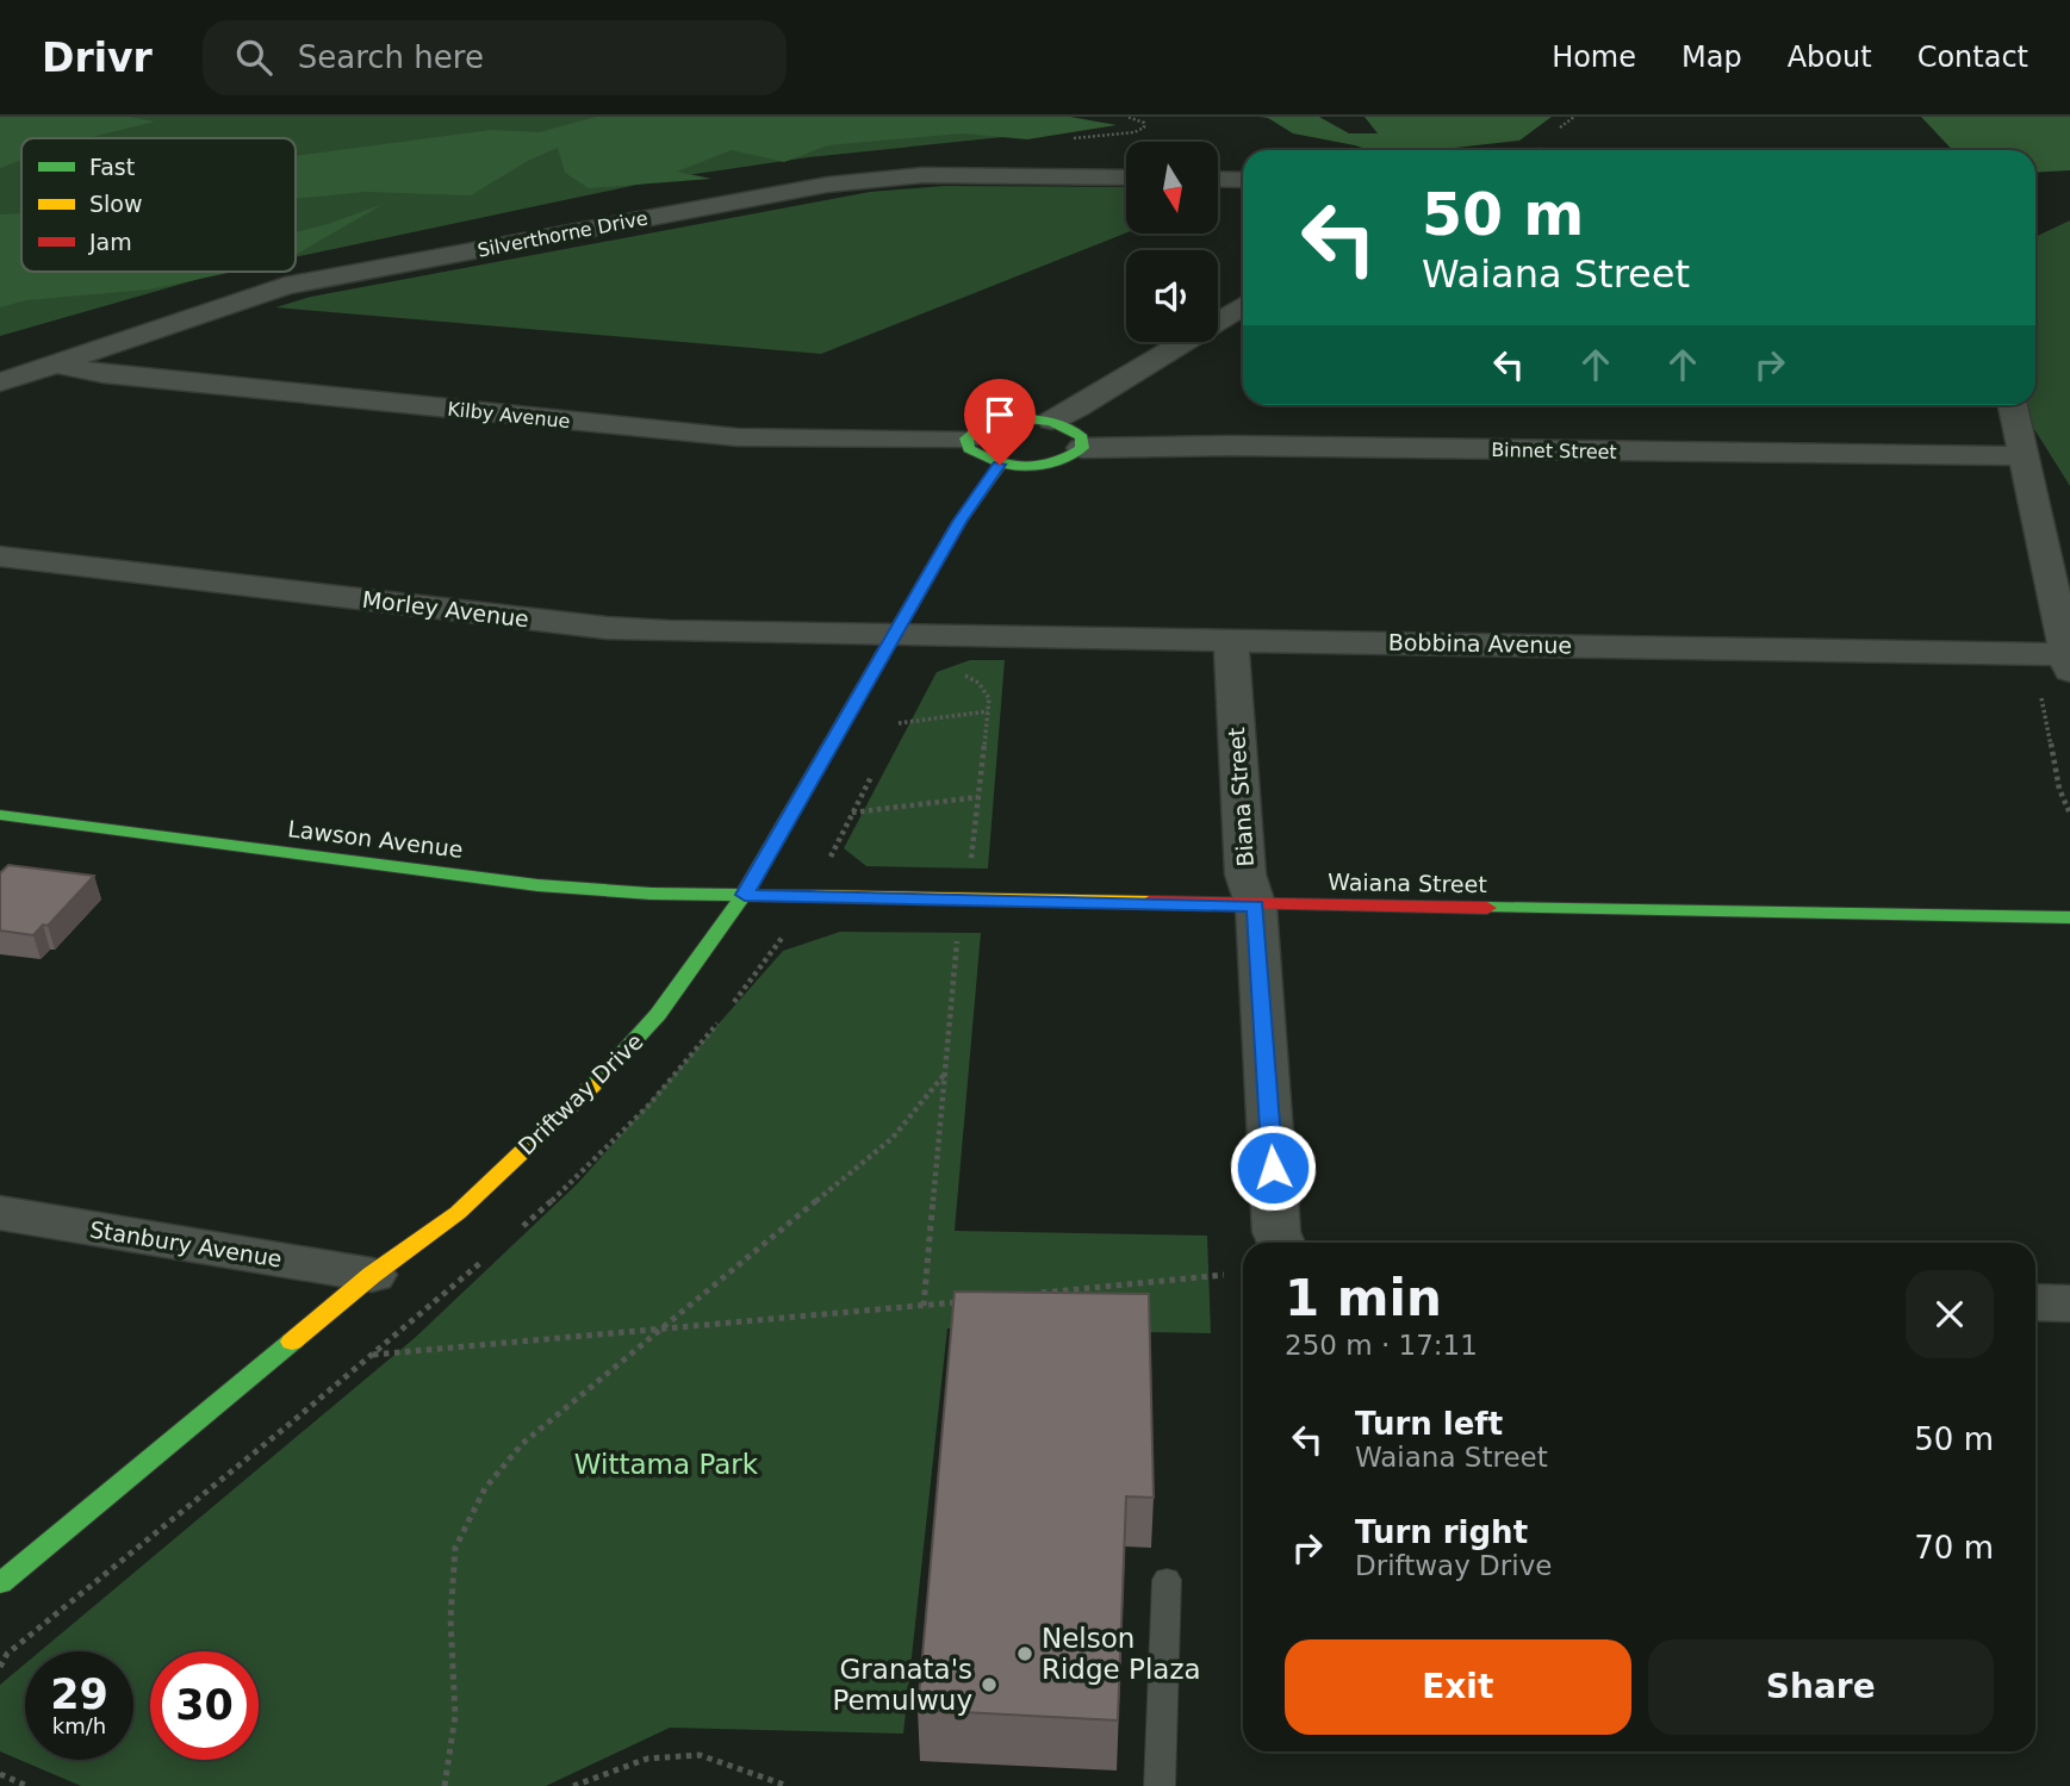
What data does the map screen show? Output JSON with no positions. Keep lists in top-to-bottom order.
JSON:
{
  "streets": {
    "street": [
      "Silverthorne Drive",
      "Kilby Avenue",
      "Binnet Street",
      "Morley Avenue",
      "Bobbina Avenue",
      "Biana Street",
      "Lawson Avenue",
      "Waiana Street",
      "Driftway Drive",
      "Stanbury Avenue"
    ]
  },
  "crossings": [
    ["Silverthorne Drive", "Kilby Avenue"],
    ["Morley Avenue", "Bobbina Avenue"],
    ["Morley Avenue", "Driftway Drive"],
    ["Bobbina Avenue", "Biana Street"],
    ["Bobbina Avenue", "Driftway Drive"],
    ["Biana Street", "Waiana Street"],
    ["Lawson Avenue", "Waiana Street"],
    ["Lawson Avenue", "Driftway Drive"],
    ["Waiana Street", "Driftway Drive"],
    ["Driftway Drive", "Stanbury Avenue"]
  ],
  "parks": ["Wittama Park"],
  "places": ["Nelson Ridge Plaza", "Granata's Pemulwuy"],
  "legend": ["Fast", "Slow", "Jam"],
  "north": "bottom",
  "page": {
    "header": "Drivr",
    "search": "Search here",
    "nav": [
      "Home",
      "Map",
      "About",
      "Contact"
    ],
    "turn": ["50 m", "Waiana Street"],
    "heading": ["1 min", "250 m · 17:11"],
    "list": [
      {
        "name": "Turn left",
        "note": "Waiana Street",
        "value": "50 m"
      },
      {
        "name": "Turn right",
        "note": "Driftway Drive",
        "value": "70 m"
      }
    ],
    "buttons": ["Exit", "Share"],
    "speed": "29 km/h",
    "limit": "30"
  }
}
